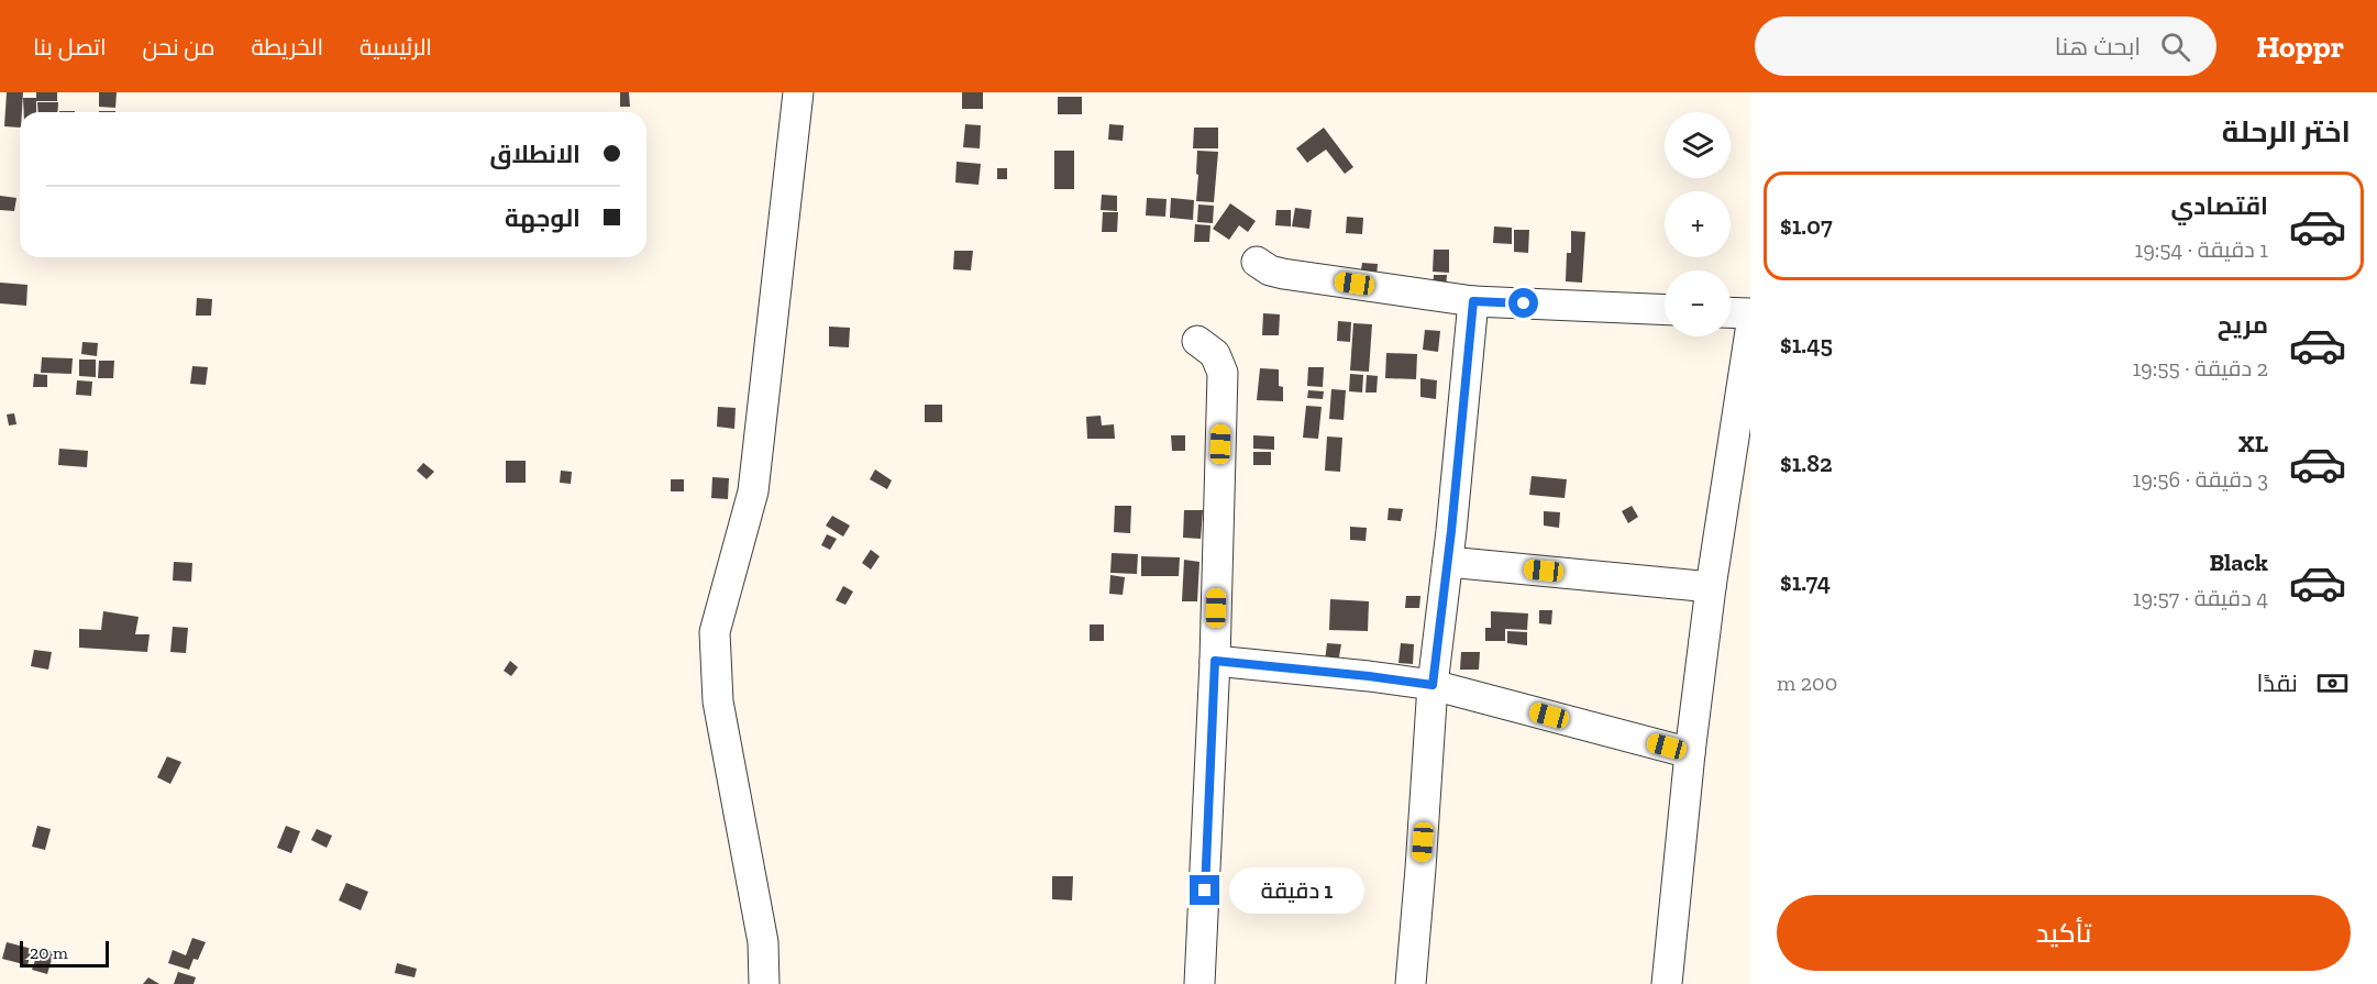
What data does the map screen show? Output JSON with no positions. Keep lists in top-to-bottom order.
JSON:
{
  "scale_bar": "20 m",
  "page": {
    "header": "Hoppr",
    "search": "ابحث هنا",
    "nav": [
      "الرئيسية",
      "الخريطة",
      "من نحن",
      "اتصل بنا"
    ],
    "heading": "اختر الرحلة",
    "map_buttons": ["+", "−"],
    "banner": ["الانطلاق", "الوجهة"],
    "list": [
      {
        "name": "اقتصادي",
        "note": "1 دقيقة · 19:54",
        "value": "$1.07"
      },
      {
        "name": "مريح",
        "note": "2 دقيقة · 19:55",
        "value": "$1.45"
      },
      {
        "name": "XL",
        "note": "3 دقيقة · 19:56",
        "value": "$1.82"
      },
      {
        "name": "Black",
        "note": "4 دقيقة · 19:57",
        "value": "$1.74"
      }
    ],
    "pay": ["نقدًا", "200 m"],
    "bubble": "1 دقيقة",
    "buttons": "تأكيد",
    "scale": "20 m"
  }
}
